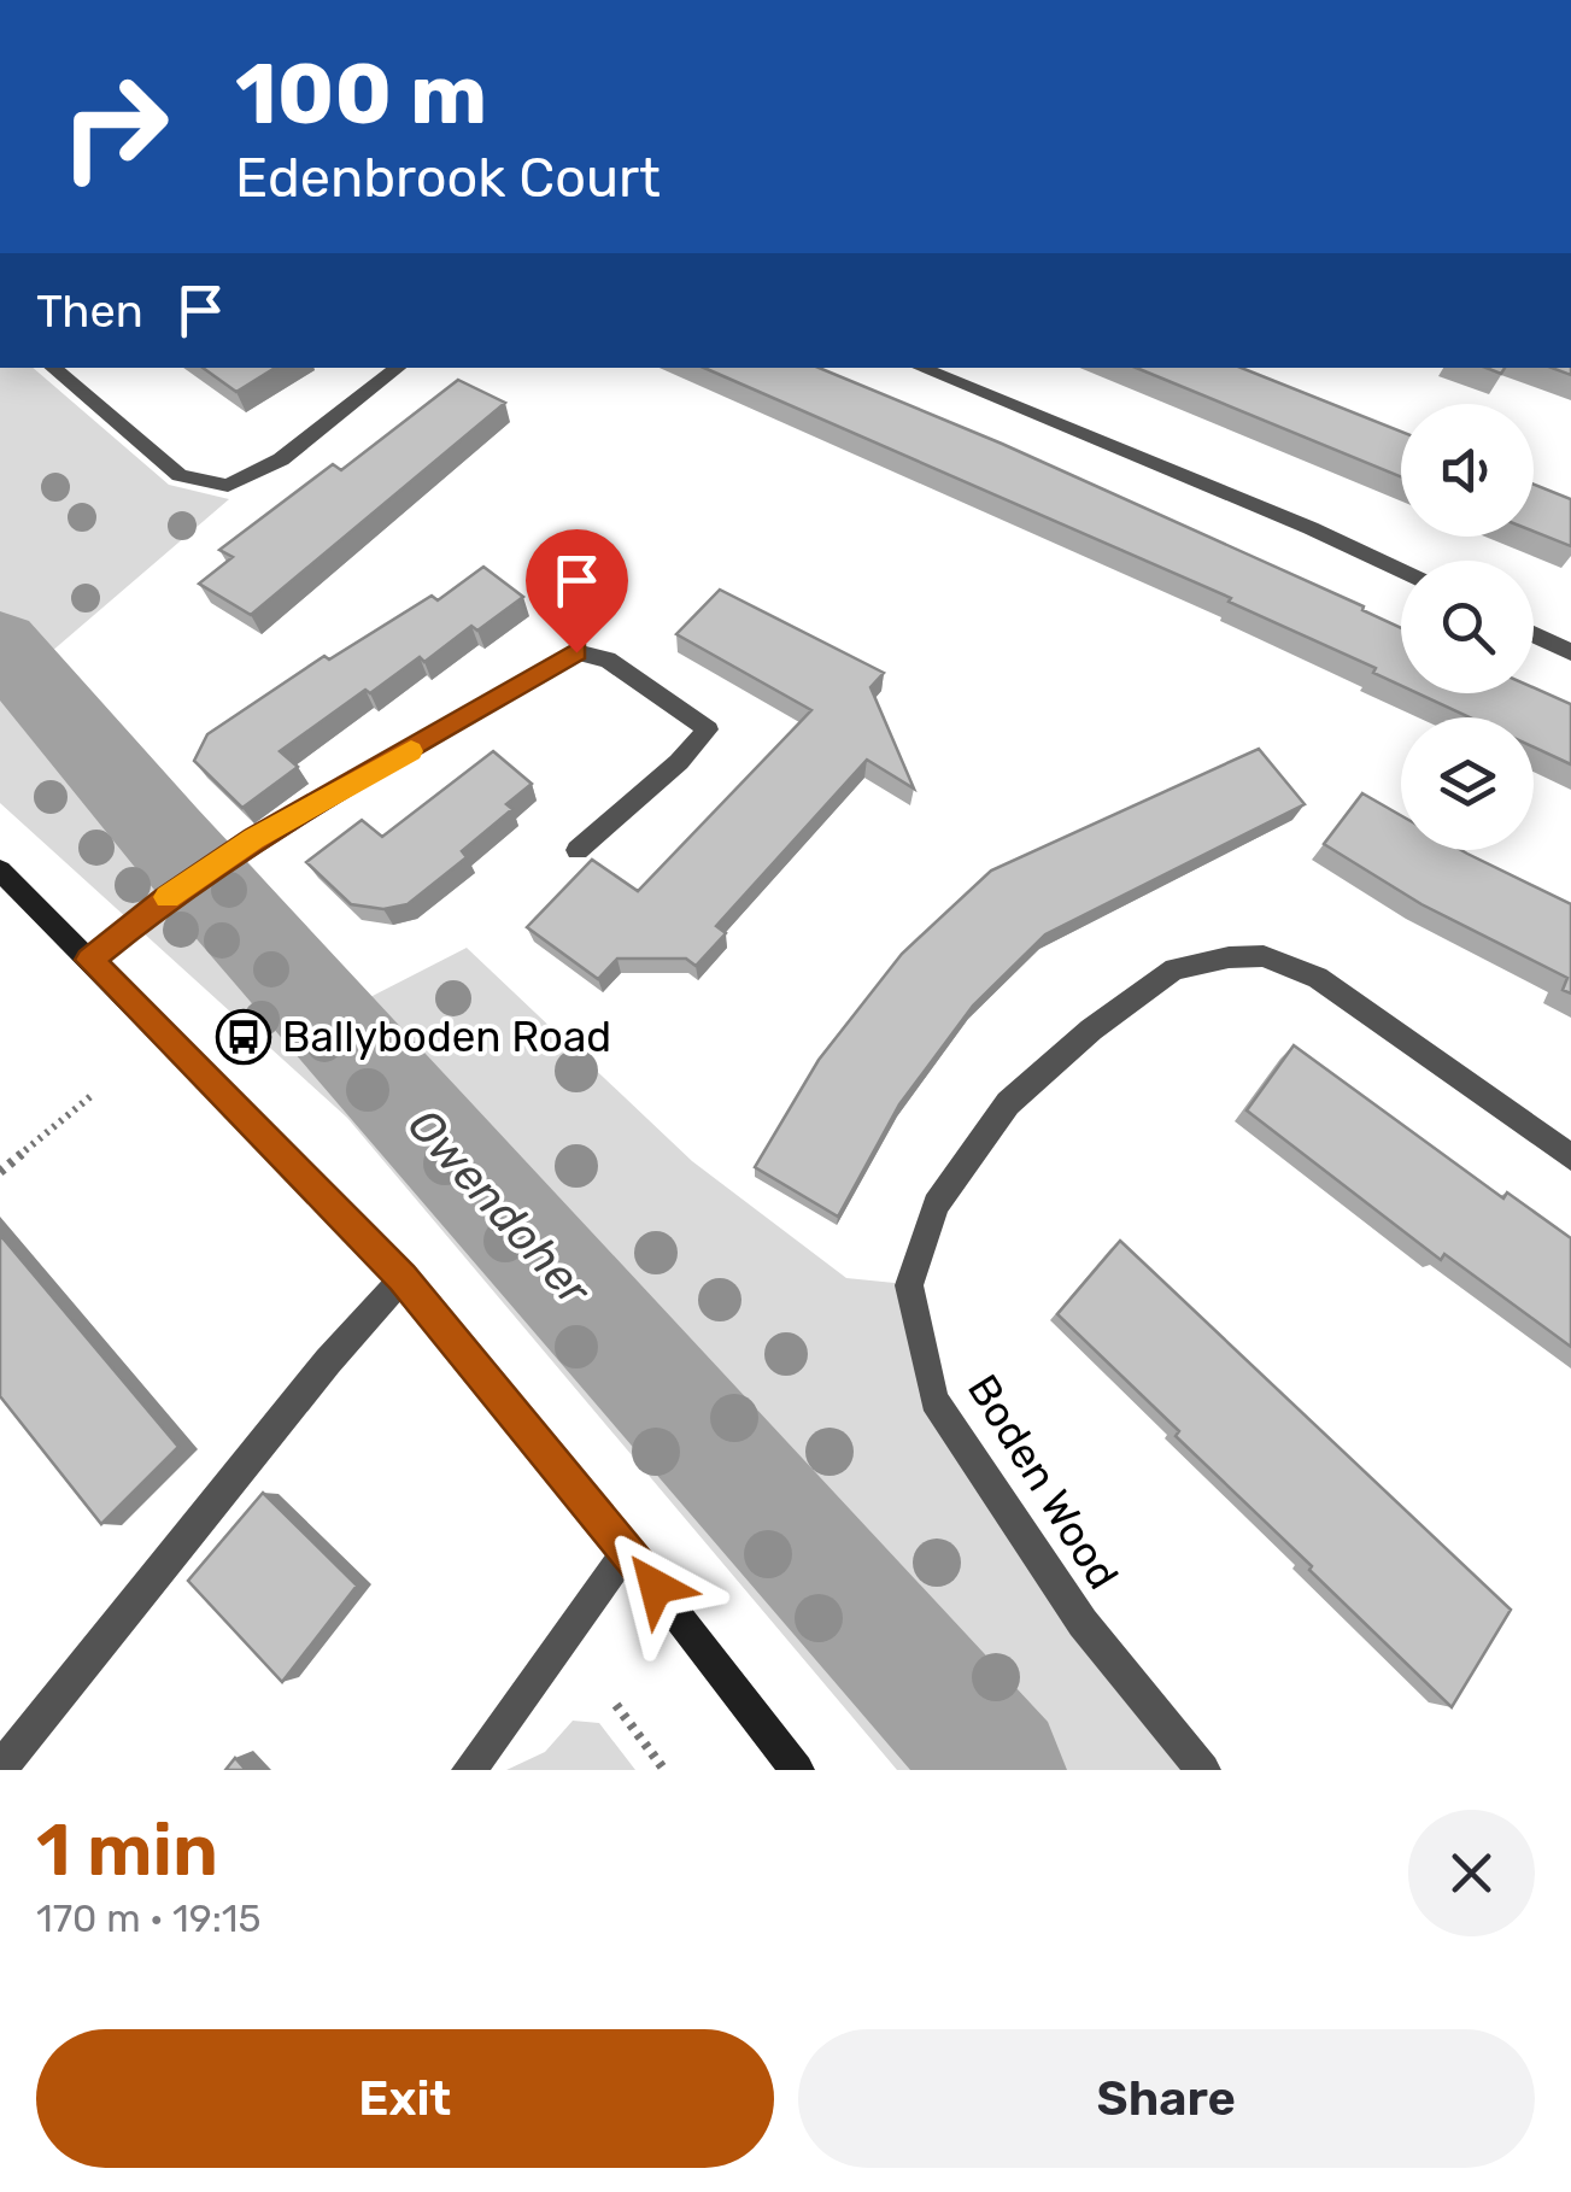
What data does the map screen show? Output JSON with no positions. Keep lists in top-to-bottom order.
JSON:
{
  "streets": {
    "street": ["Boden Wood"]
  },
  "water": ["Owendoher"],
  "places": {
    "bus stop": ["Ballyboden Road"]
  },
  "page": {
    "turn": ["100 m", "Edenbrook Court"],
    "then": "Then",
    "heading": ["1 min", "170 m · 19:15"],
    "buttons": ["Exit", "Share"]
  }
}
